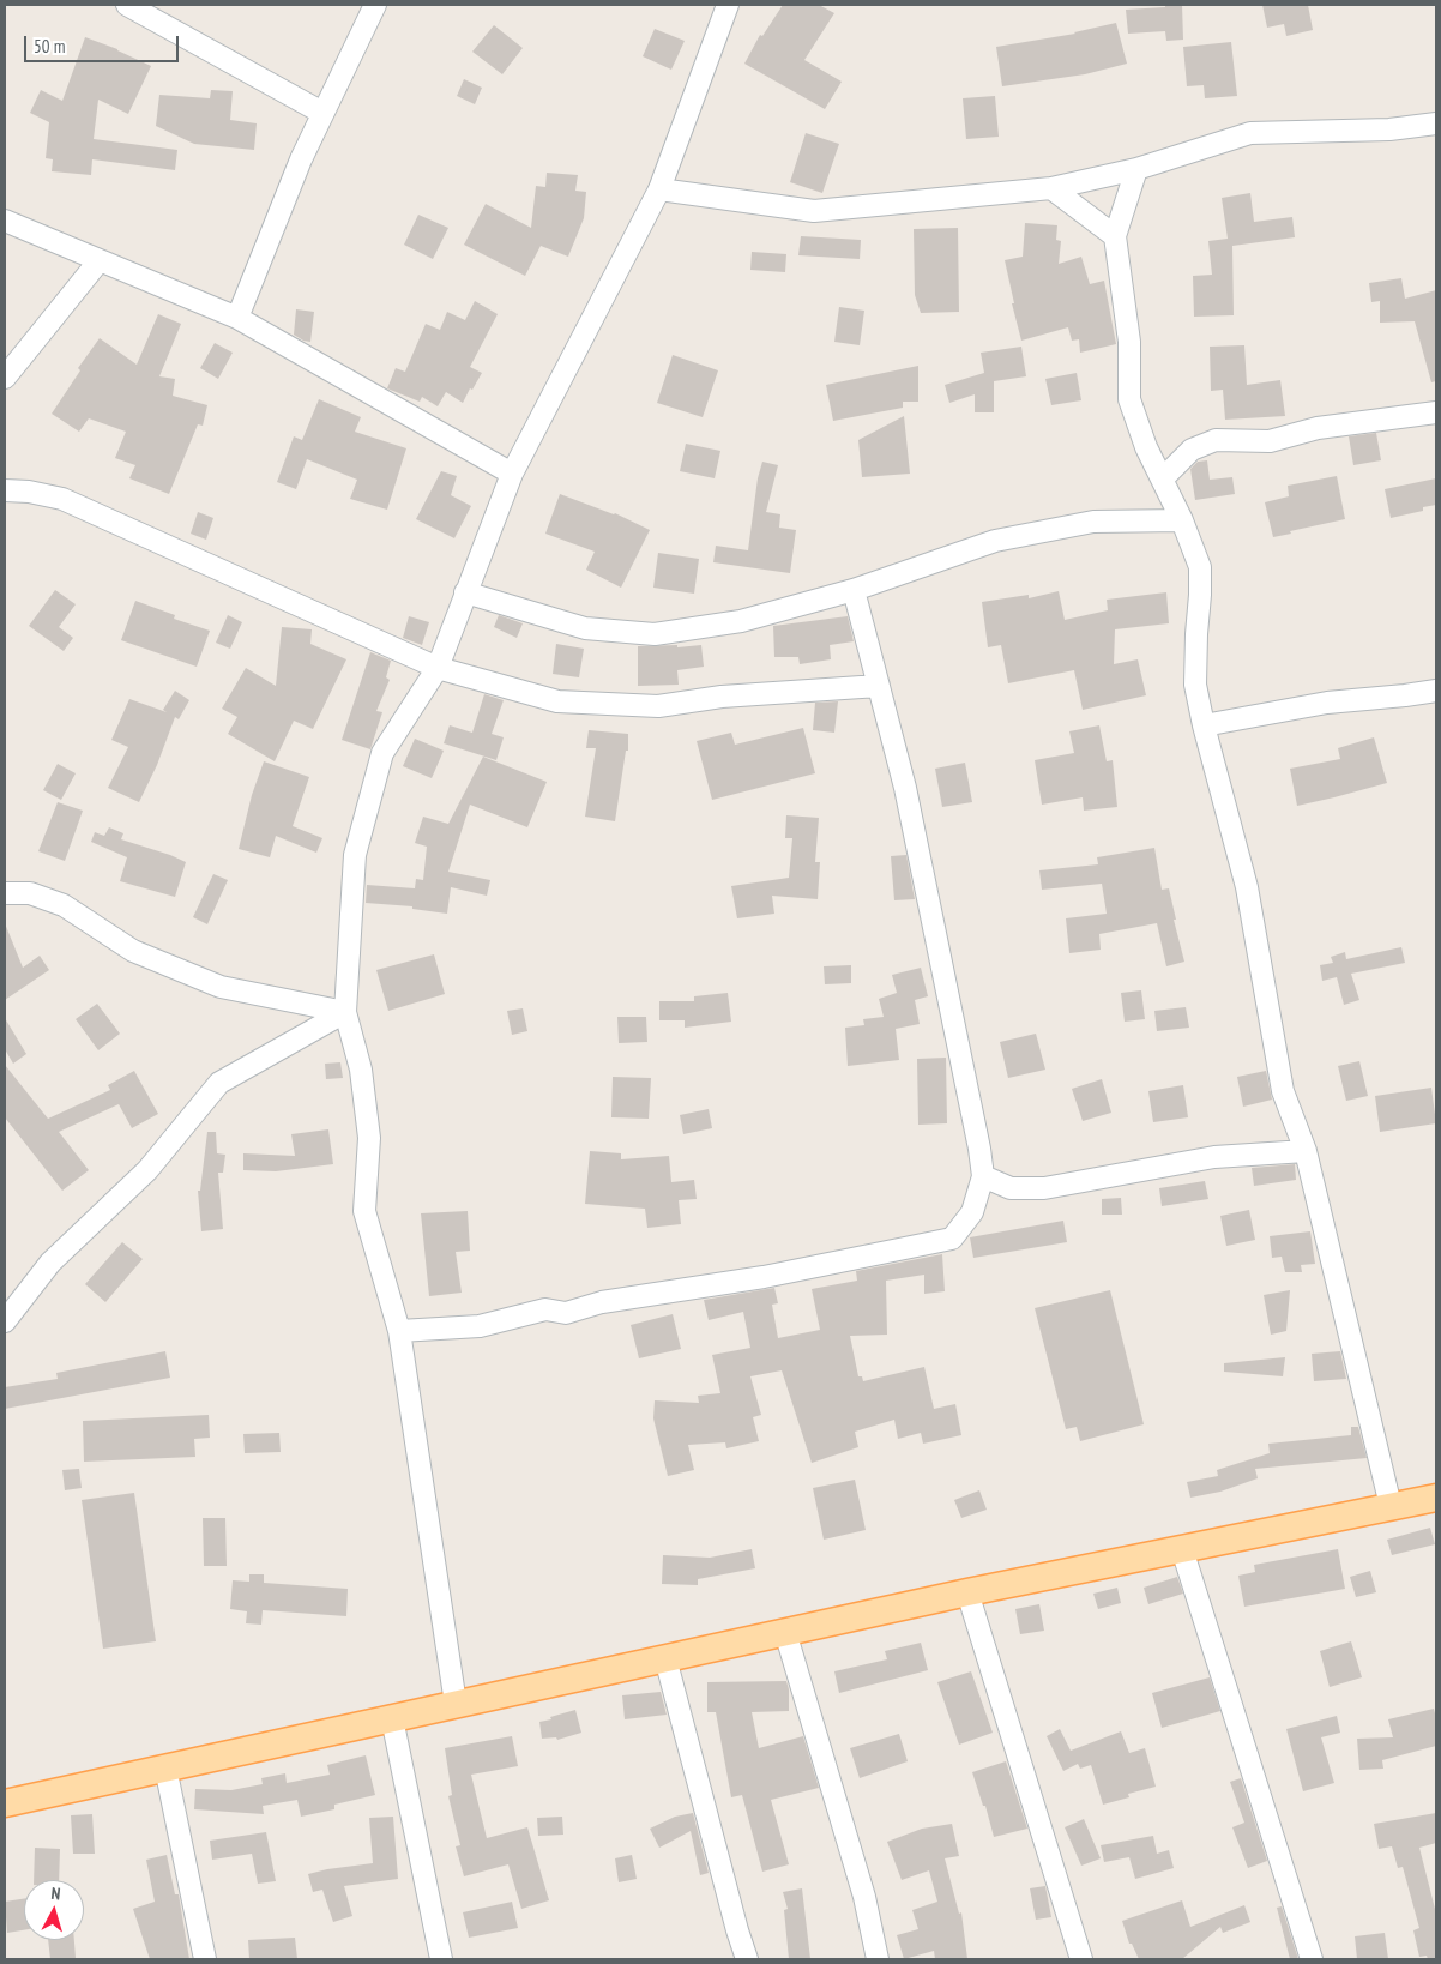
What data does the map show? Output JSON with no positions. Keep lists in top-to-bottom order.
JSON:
{
  "scale_bar": "50 m",
  "north": "top"
}
